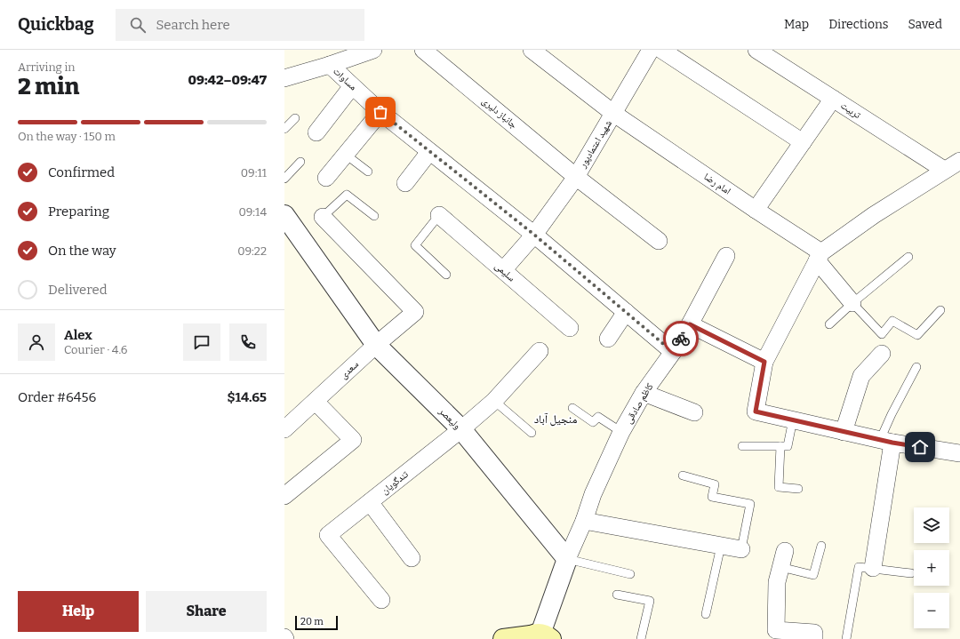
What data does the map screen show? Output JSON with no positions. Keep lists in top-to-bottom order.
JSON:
{
  "streets": {
    "street": [
      "مساوات",
      "تربیت",
      "جانباز دلیری",
      "شهید اعتمادپور",
      "امام رضا",
      "سلیمی",
      "سعدی",
      "کاظم صادقی",
      "ولیعصر",
      "تندگویان"
    ]
  },
  "crossings": [
    ["مساوات", "شهید اعتمادپور"],
    ["مساوات", "کاظم صادقی"],
    ["جانباز دلیری", "شهید اعتمادپور"],
    ["شهید اعتمادپور", "امام رضا"],
    ["شهید اعتمادپور", "سلیمی"],
    ["سعدی", "ولیعصر"],
    ["کاظم صادقی", "ولیعصر"],
    ["ولیعصر", "تندگویان"]
  ],
  "districts": ["منجیل آباد"],
  "scale_bar": "20 m",
  "page": {
    "header": "Quickbag",
    "search": "Search here",
    "nav": ["Map", "Directions", "Saved"],
    "heading": ["2 min", "Arriving in", "09:42–09:47"],
    "panel": [
      "Alex",
      "Courier · 4.6",
      "Order #6456",
      "$14.65"
    ],
    "bar": "On the way · 150 m",
    "list": [
      ["Confirmed", "09:11"],
      ["Preparing", "09:14"],
      ["On the way", "09:22"],
      "Delivered"
    ],
    "map_buttons": ["+", "−"],
    "buttons": ["Help", "Share"],
    "scale": "20 m"
  }
}
